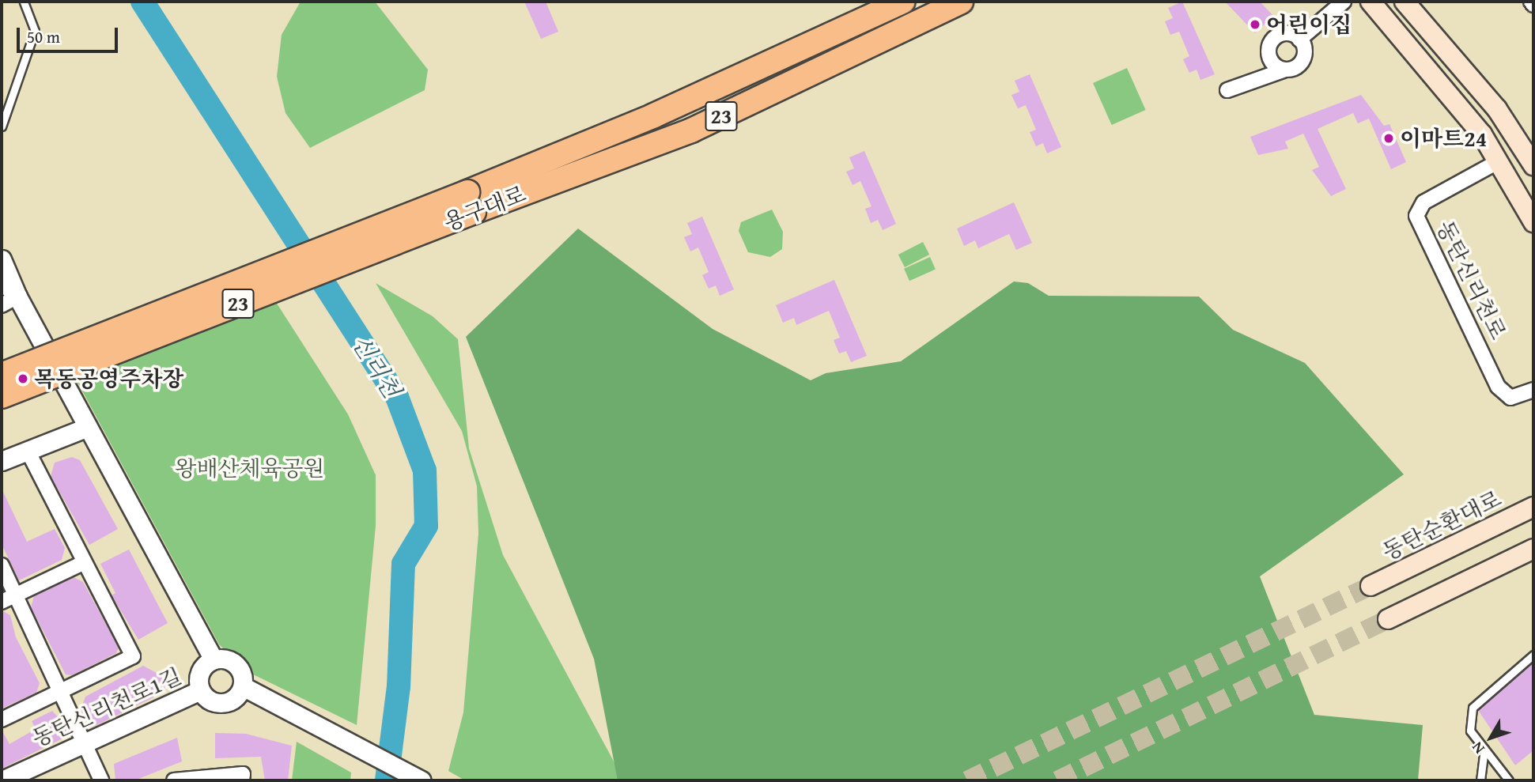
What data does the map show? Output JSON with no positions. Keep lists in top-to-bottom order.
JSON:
{
  "streets": {
    "highway": ["23", "용구대로"],
    "main road": ["동탄순환대로"],
    "street": ["동탄신리천로", "동탄신리천로1길"]
  },
  "water": ["신리천"],
  "parks": ["왕배산체육공원"],
  "places": ["어린이집", "이마트24", "목동공영주차장"],
  "scale_bar": "50 m",
  "north": "bottom left"
}
